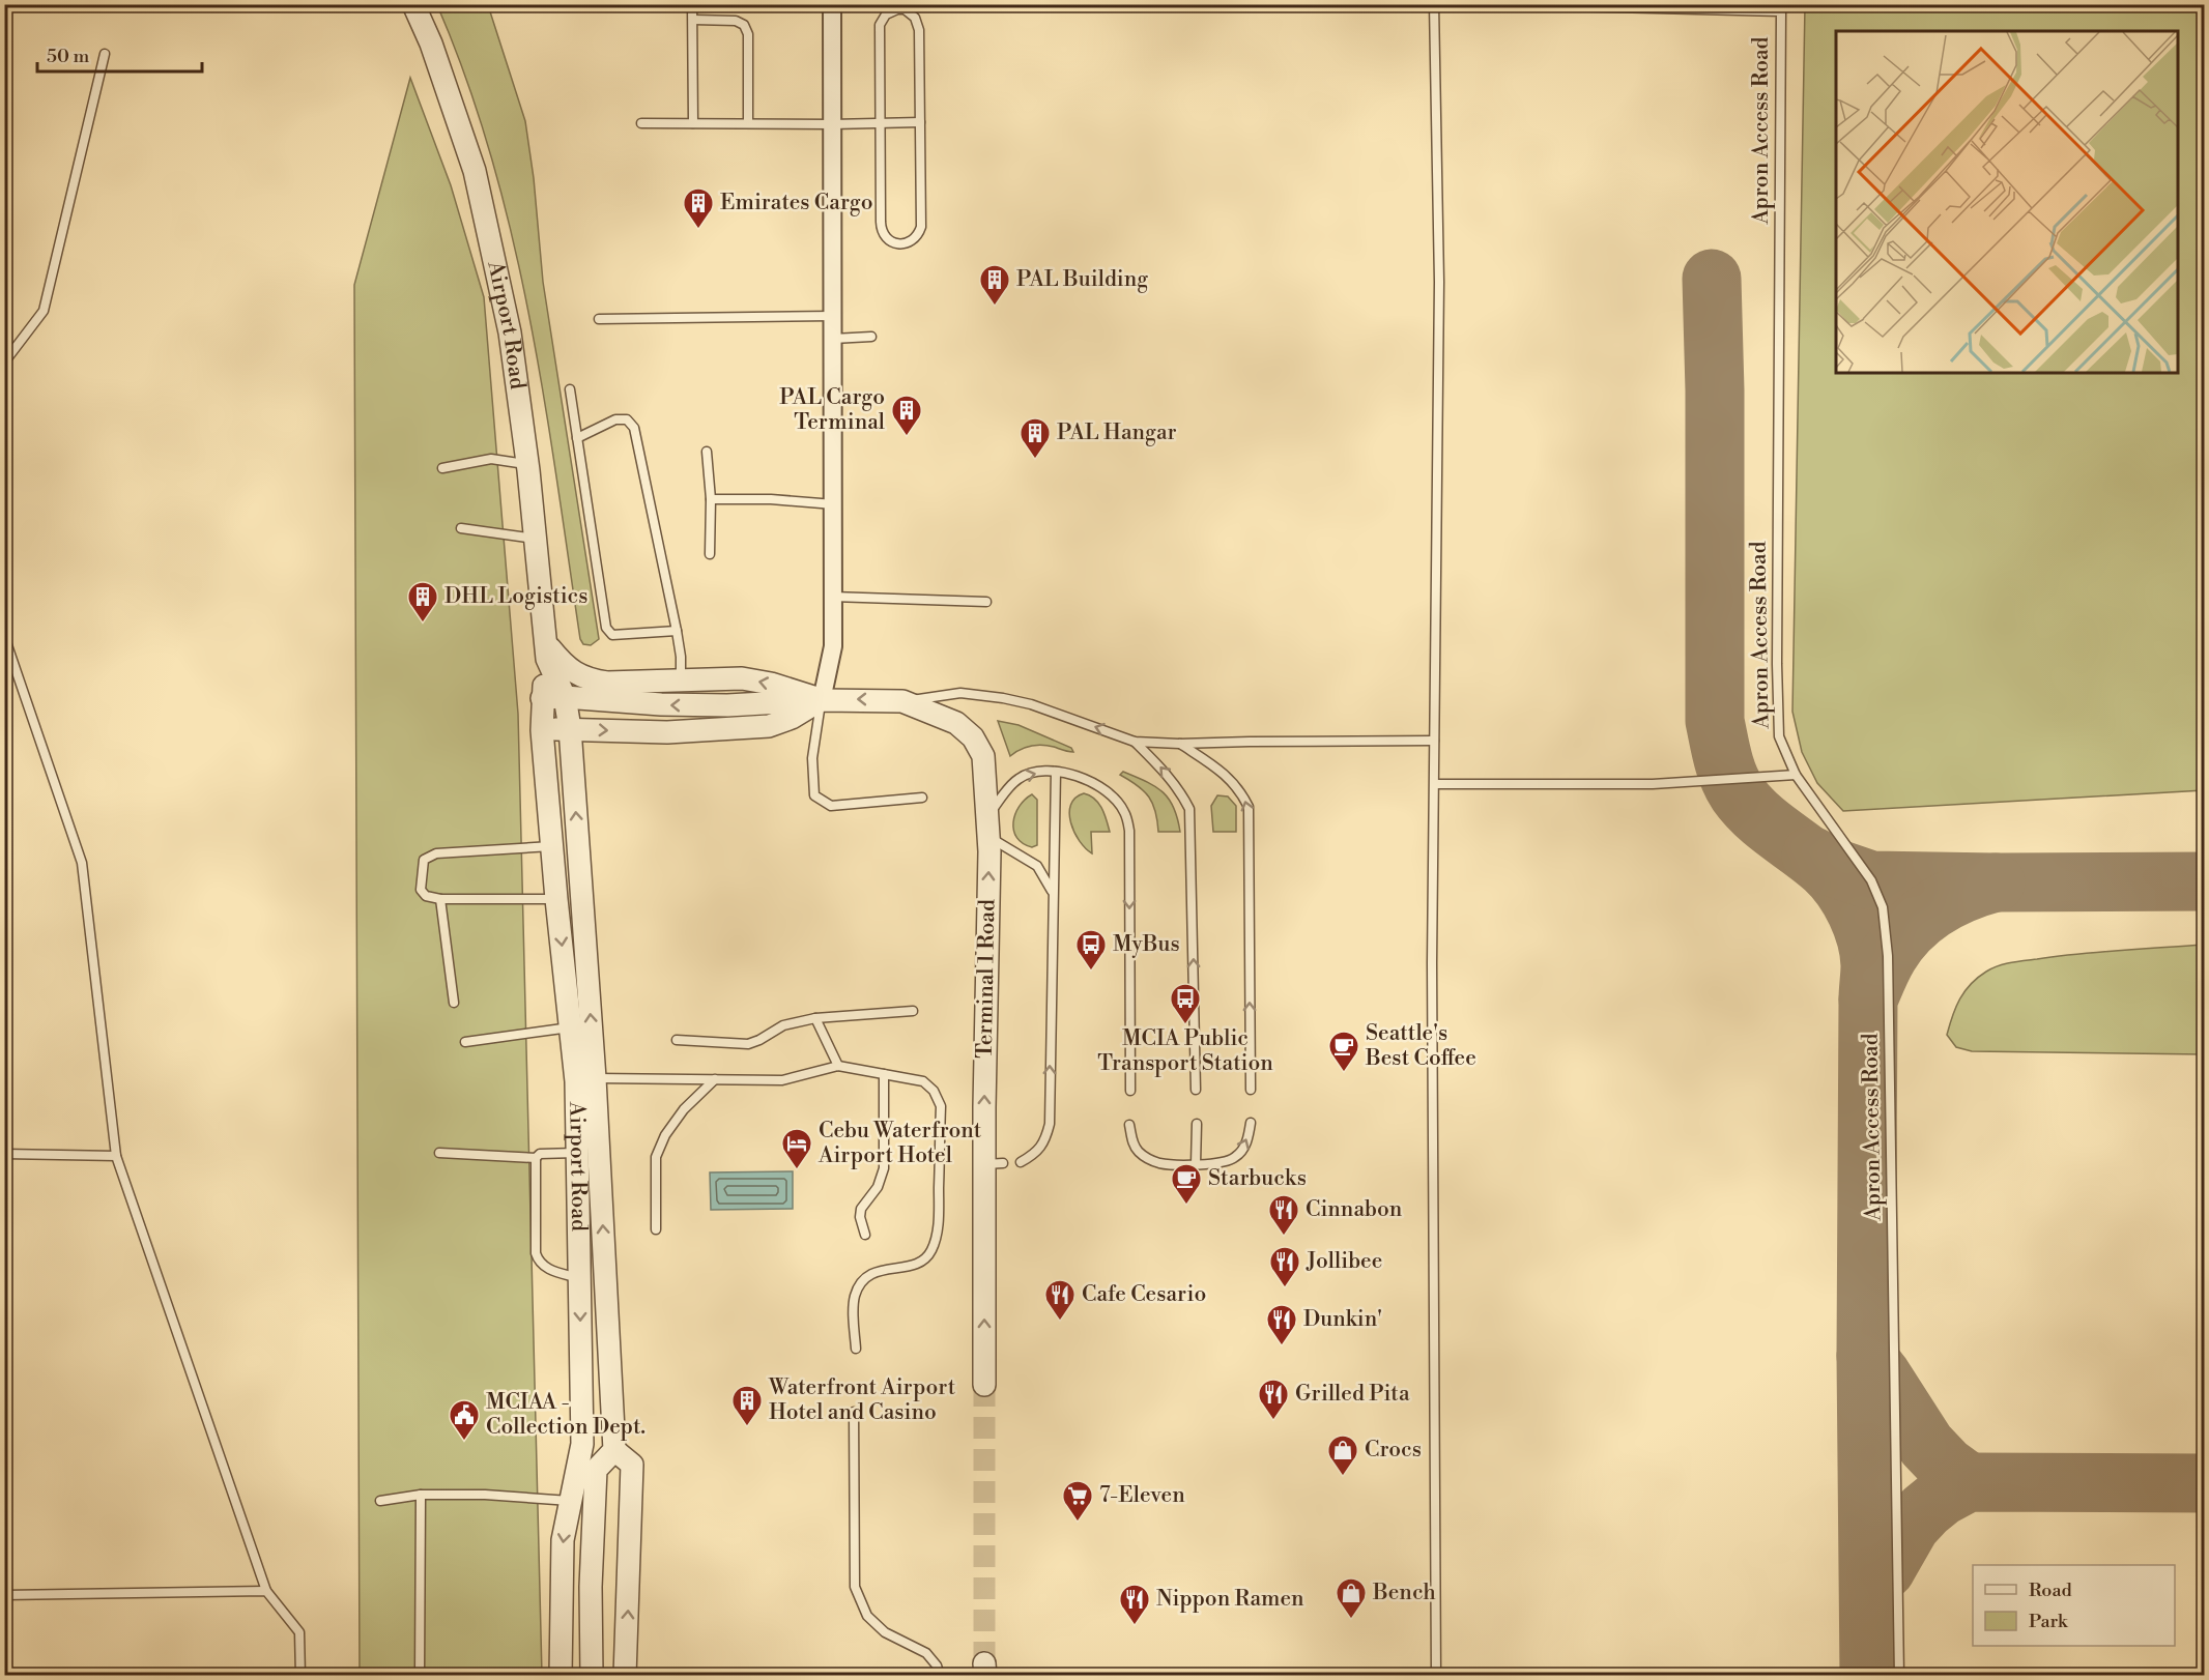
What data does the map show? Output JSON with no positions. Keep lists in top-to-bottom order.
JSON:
{
  "streets": {
    "street": ["Airport Road", "Terminal 1 Road"],
    "lane": ["Apron Access Road"]
  },
  "crossings": [
    ["Airport Road", "Terminal 1 Road"]
  ],
  "places": {
    "building": [
      "Emirates Cargo",
      "PAL Building",
      "PAL Cargo Terminal",
      "PAL Hangar",
      "DHL Logistics",
      "Waterfront Airport Hotel and Casino"
    ],
    "bus stop": ["MyBus", "MCIA Public Transport Station"],
    "cafe": ["Seattle's Best Coffee", "Starbucks"],
    "hotel": ["Cebu Waterfront Airport Hotel"],
    "restaurant": [
      "Cinnabon",
      "Jollibee",
      "Cafe Cesario",
      "Dunkin'",
      "Grilled Pita",
      "Nippon Ramen"
    ],
    "public building": ["MCIAA - Collection Dept."],
    "shop": ["Crocs", "Bench"],
    "supermarket": ["7-Eleven"]
  },
  "legend": ["Road", "Park"],
  "scale_bar": "50 m"
}
